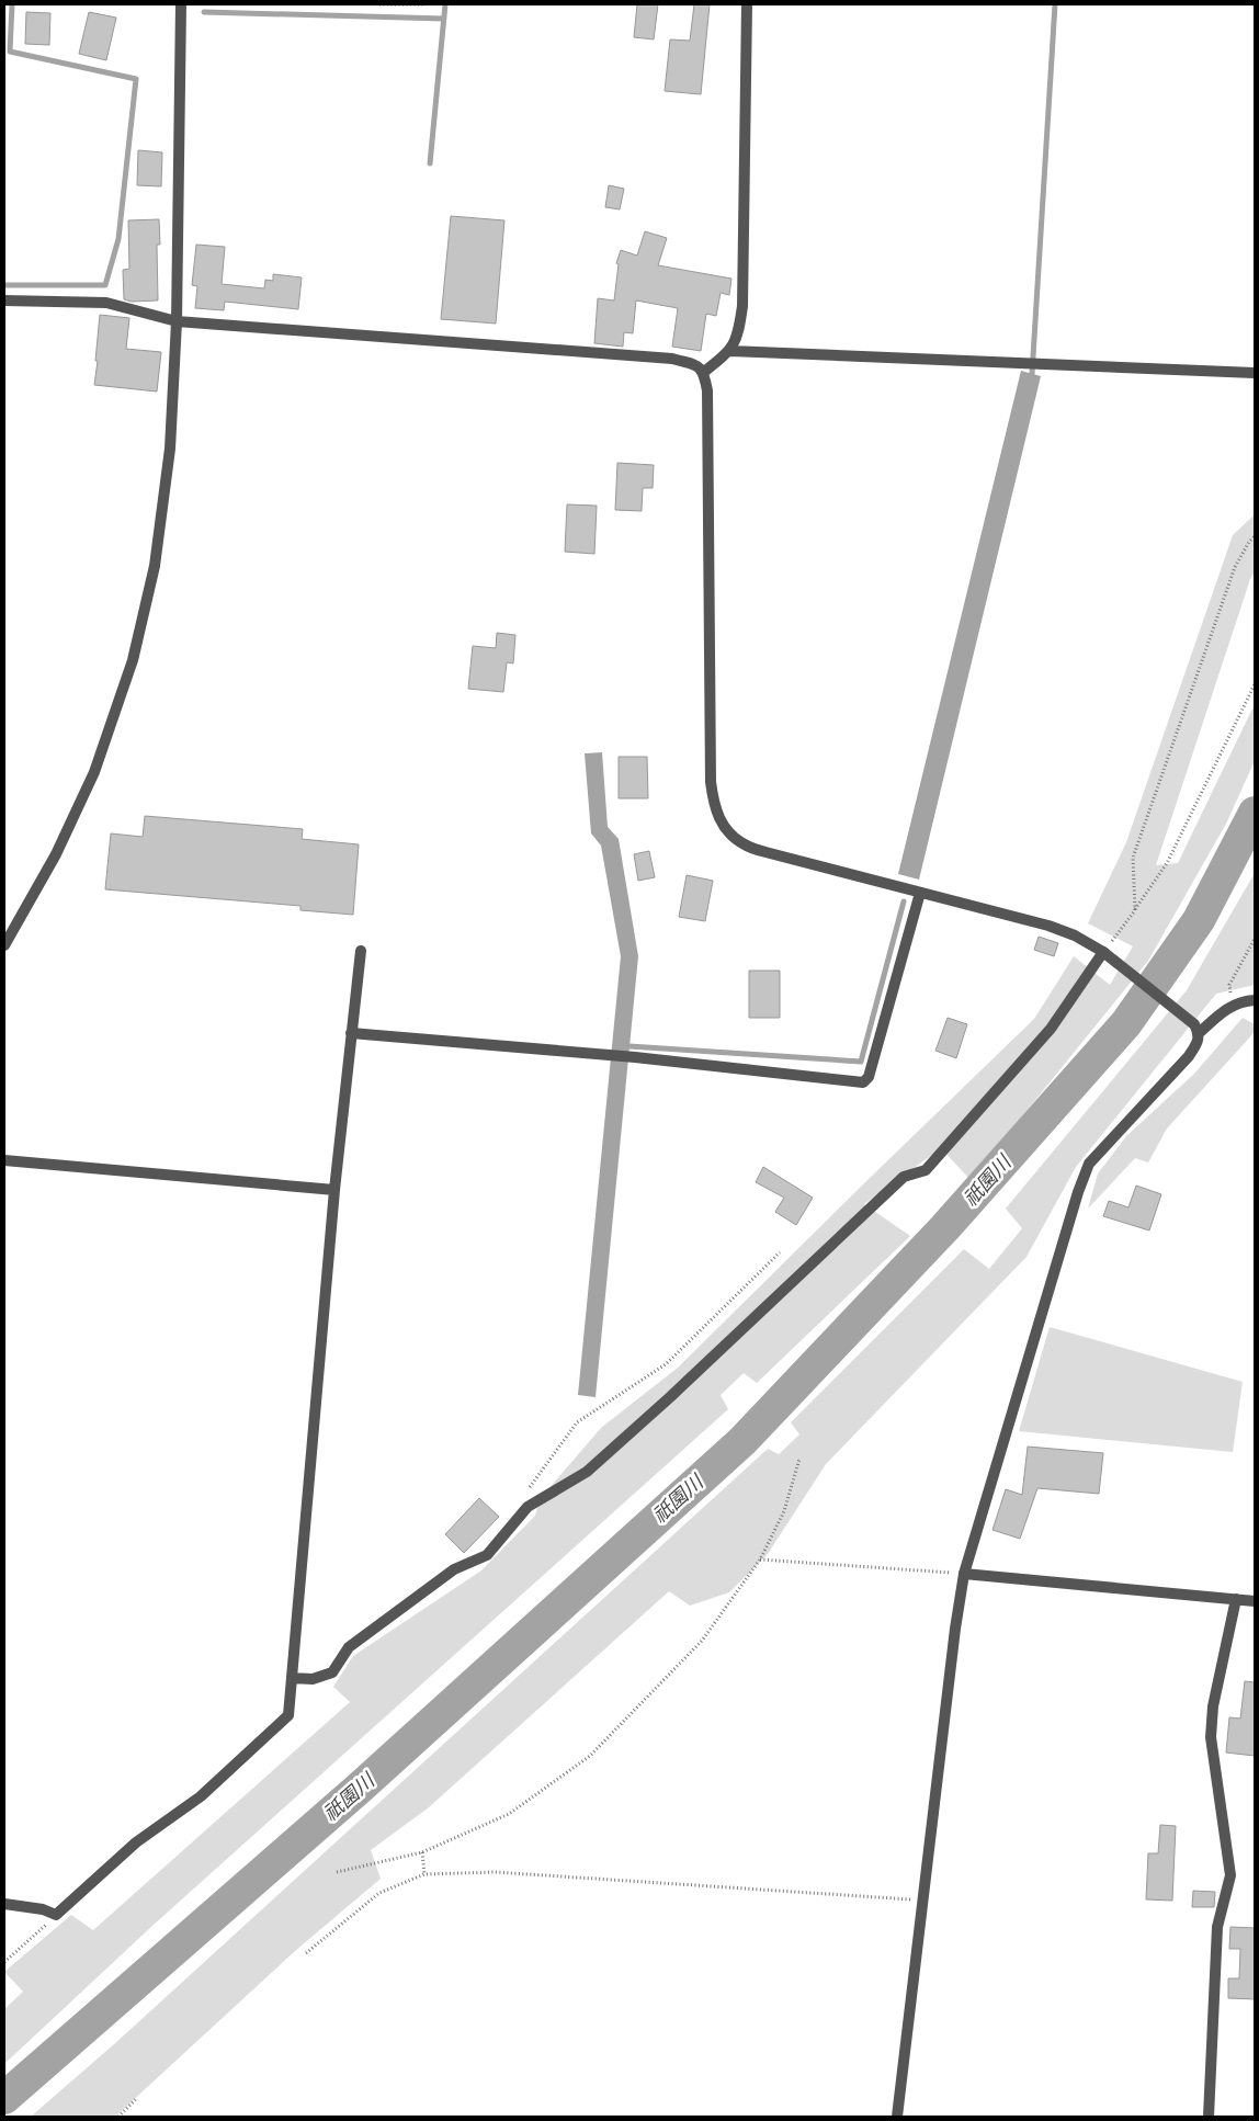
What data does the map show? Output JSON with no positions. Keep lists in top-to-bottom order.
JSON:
{
  "water": ["祇園川"]
}
